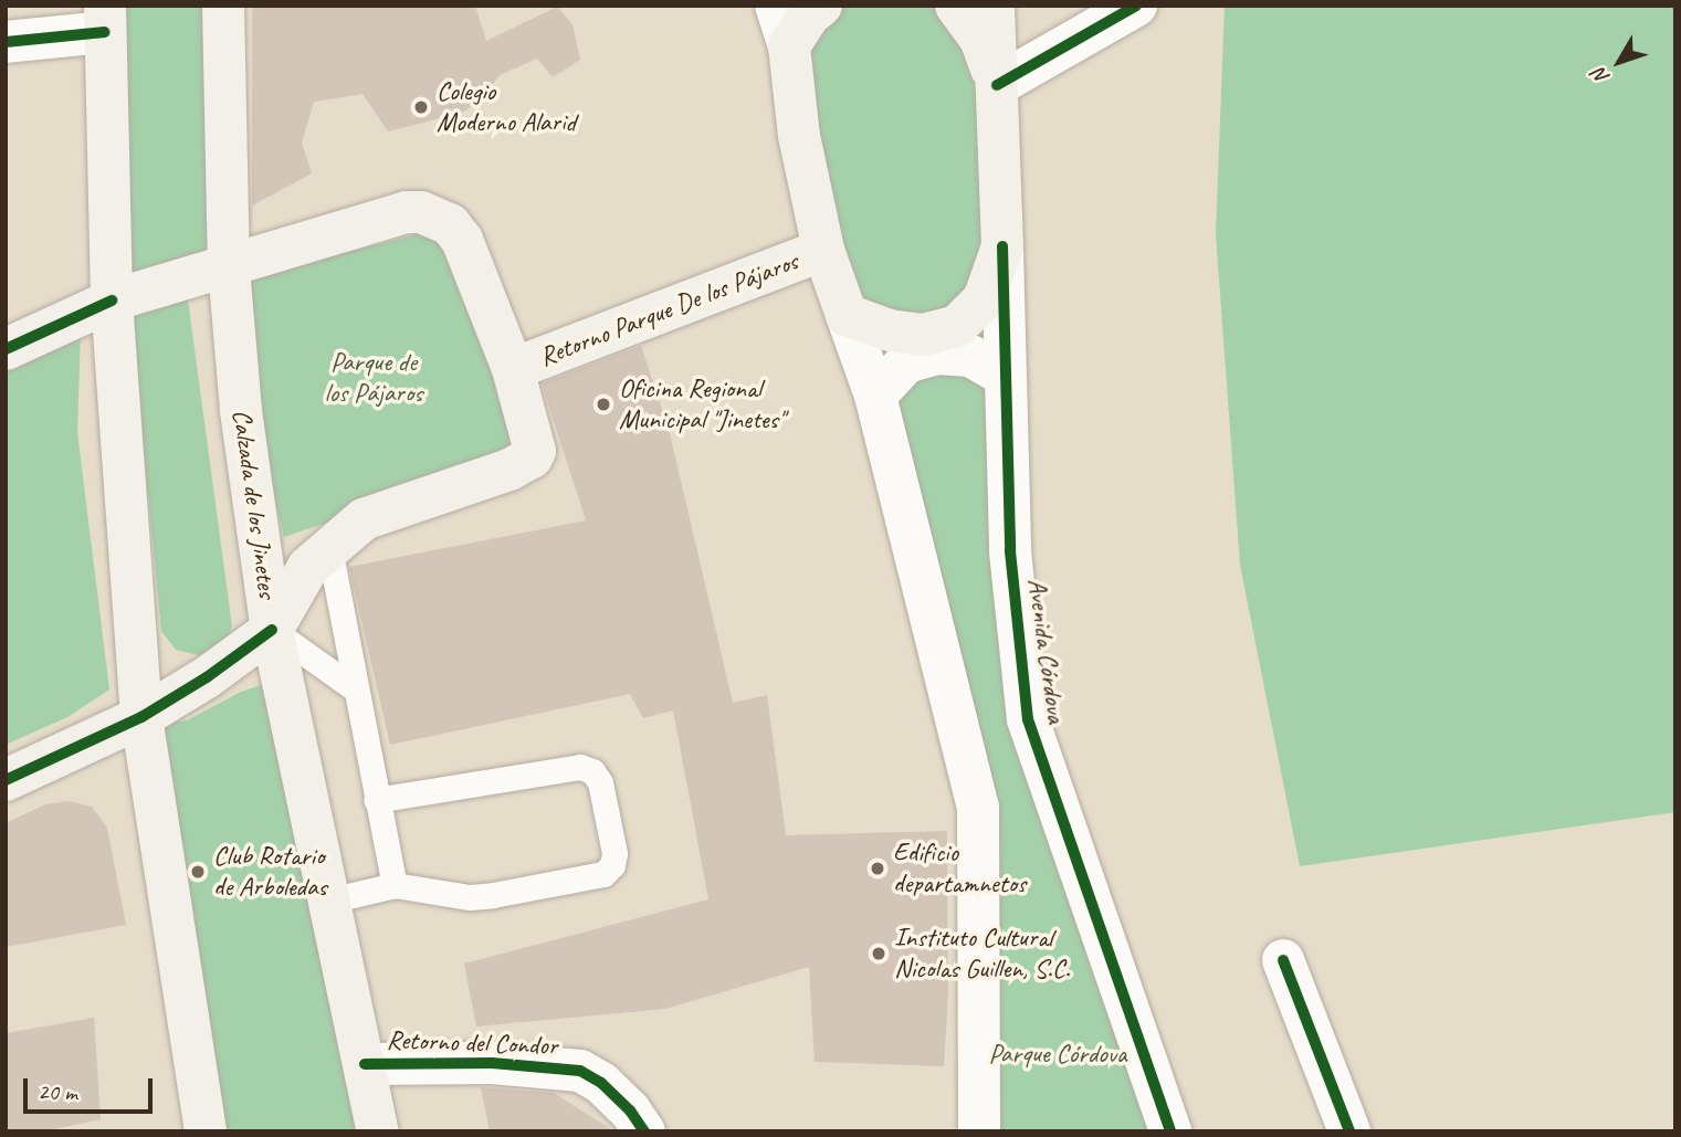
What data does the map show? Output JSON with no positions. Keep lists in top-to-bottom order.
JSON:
{
  "streets": {
    "main road": ["Retorno Parque De los Pájaros", "Calzada de los Jinetes", "Avenida Córdova"],
    "street": ["Retorno del Condor"]
  },
  "crossings": [
    ["Retorno Parque De los Pájaros", "Calzada de los Jinetes"],
    ["Calzada de los Jinetes", "Retorno del Condor"]
  ],
  "parks": ["Parque de los Pájaros", "Parque Córdova"],
  "places": [
    "Colegio Moderno Alarid",
    "Oficina Regional Municipal \"Jinetes\"",
    "Edificio departamnetos",
    "Club Rotario de Arboledas",
    "Instituto Cultural Nicolas Guillen, S.C."
  ],
  "scale_bar": "20 m",
  "north": "bottom left"
}
